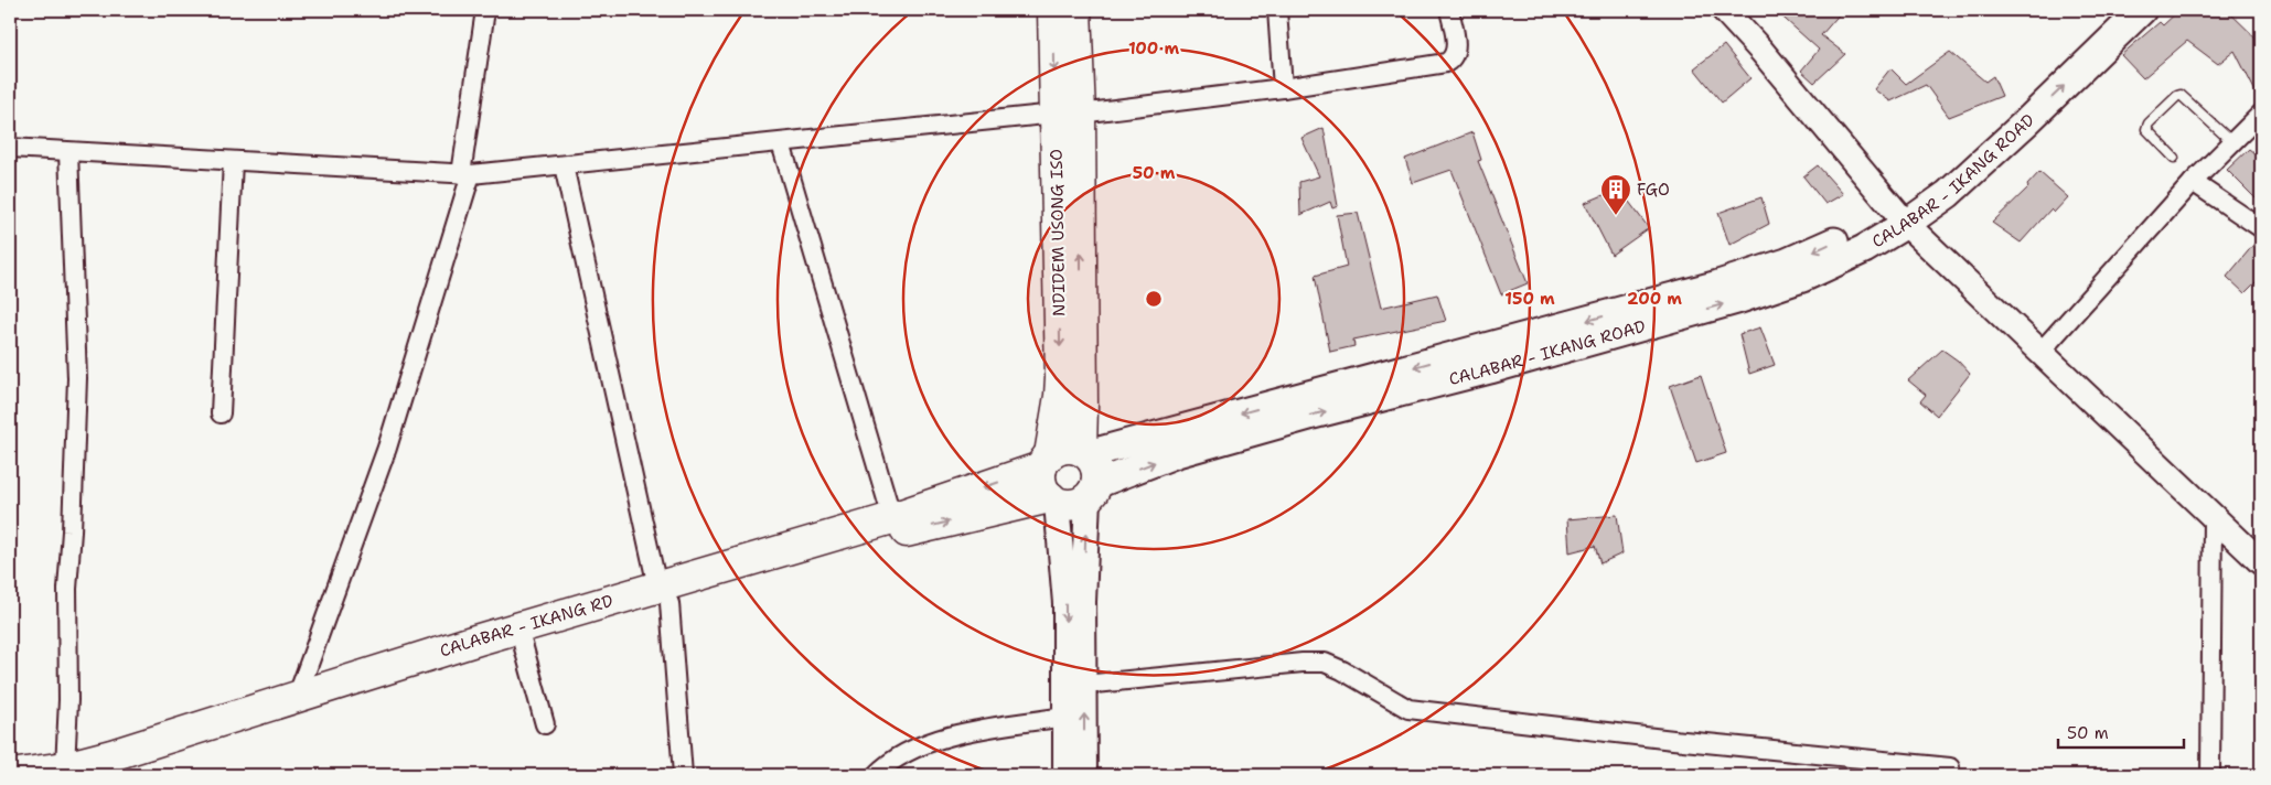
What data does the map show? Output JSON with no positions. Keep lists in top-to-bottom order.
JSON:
{
  "streets": {
    "highway": ["NDIDEM USONG ISO", "CALABAR - IKANG RD"],
    "main road": ["CALABAR - IKANG ROAD"]
  },
  "crossings": [
    ["CALABAR - IKANG ROAD", "NDIDEM USONG ISO"],
    ["CALABAR - IKANG ROAD", "CALABAR - IKANG RD"],
    ["NDIDEM USONG ISO", "CALABAR - IKANG RD"]
  ],
  "places": {
    "building": ["FGO"]
  },
  "scale_bar": "50 m",
  "rings": [
    "100 m",
    "50 m",
    "150 m",
    "200 m"
  ]
}
